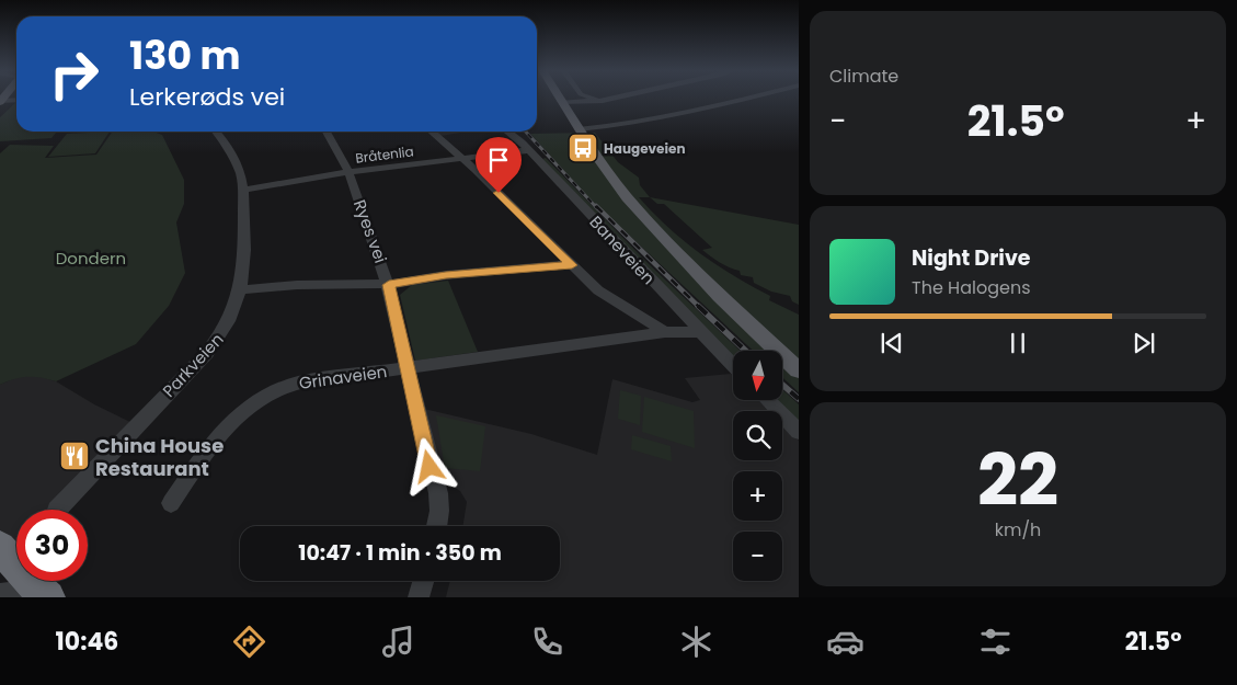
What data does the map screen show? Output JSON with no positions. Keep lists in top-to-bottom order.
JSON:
{
  "streets": {
    "street": [
      "Bråtenlia",
      "Ryes vei",
      "Baneveien",
      "Parkveien",
      "Grinaveien"
    ]
  },
  "crossings": [
    ["Bråtenlia", "Ryes vei"],
    ["Bråtenlia", "Baneveien"],
    ["Bråtenlia", "Parkveien"],
    ["Ryes vei", "Grinaveien"],
    ["Baneveien", "Grinaveien"]
  ],
  "parks": ["Dondern"],
  "places": {
    "bus stop": ["Haugeveien"],
    "restaurant": ["China House Restaurant"]
  },
  "north": "bottom",
  "page": {
    "tile": [
      "Climate",
      ["22", "km/h"]
    ],
    "turn": ["130 m", "Lerkerøds vei"],
    "heat": ["−", "21.5°", "+"],
    "song": ["Night Drive", "The Halogens"],
    "map_buttons": ["+", "−"],
    "limit": "30",
    "trip": "10:47 · 1 min · 350 m",
    "tabs": ["10:46", "21.5°"]
  }
}
